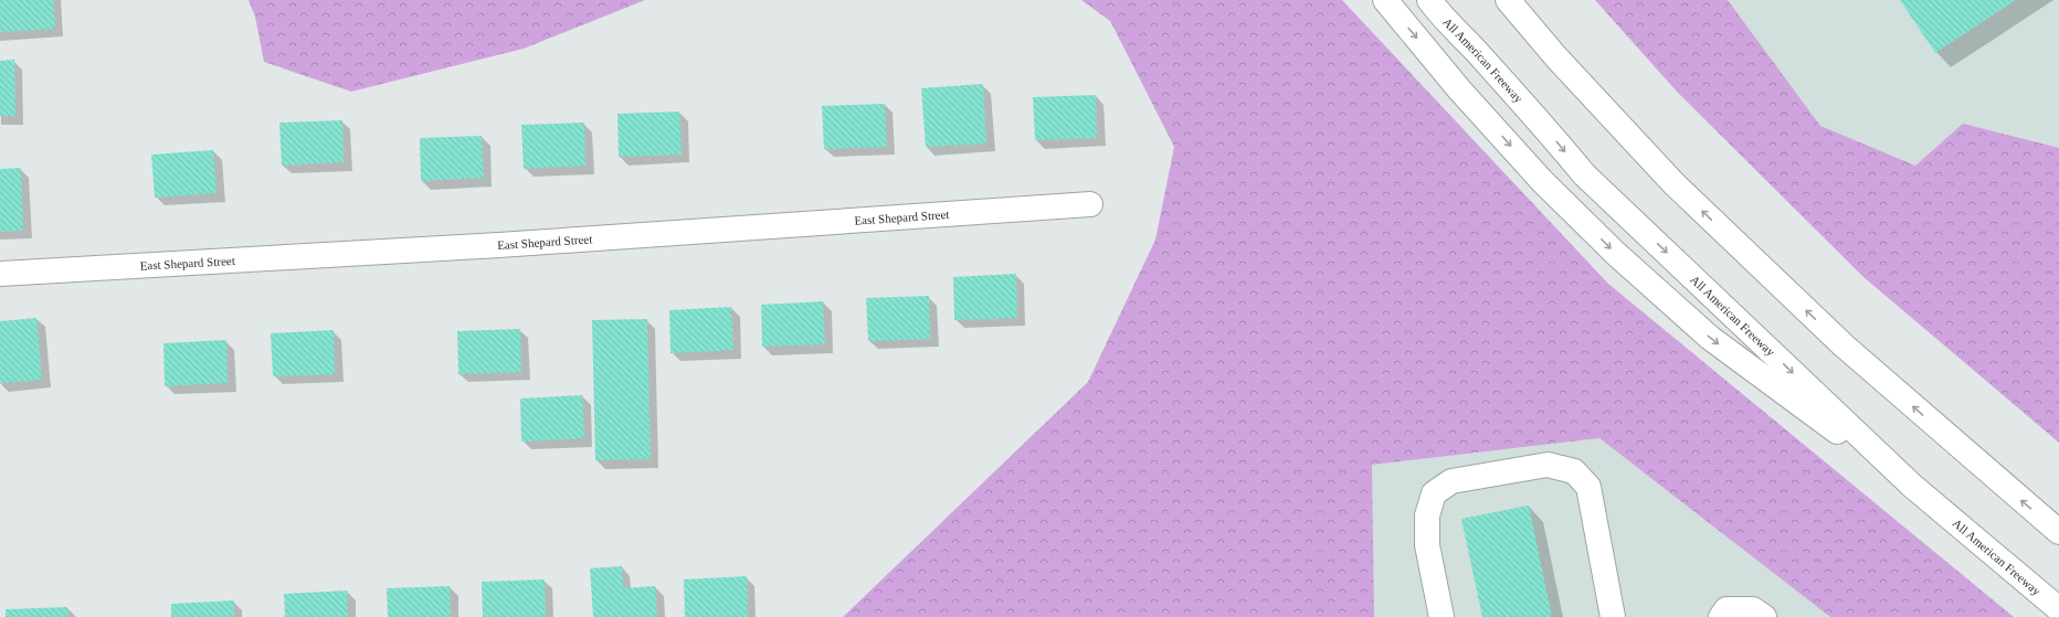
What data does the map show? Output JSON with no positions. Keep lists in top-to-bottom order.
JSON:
{
  "streets": {
    "main road": ["All American Freeway", "East Shepard Street"]
  }
}
